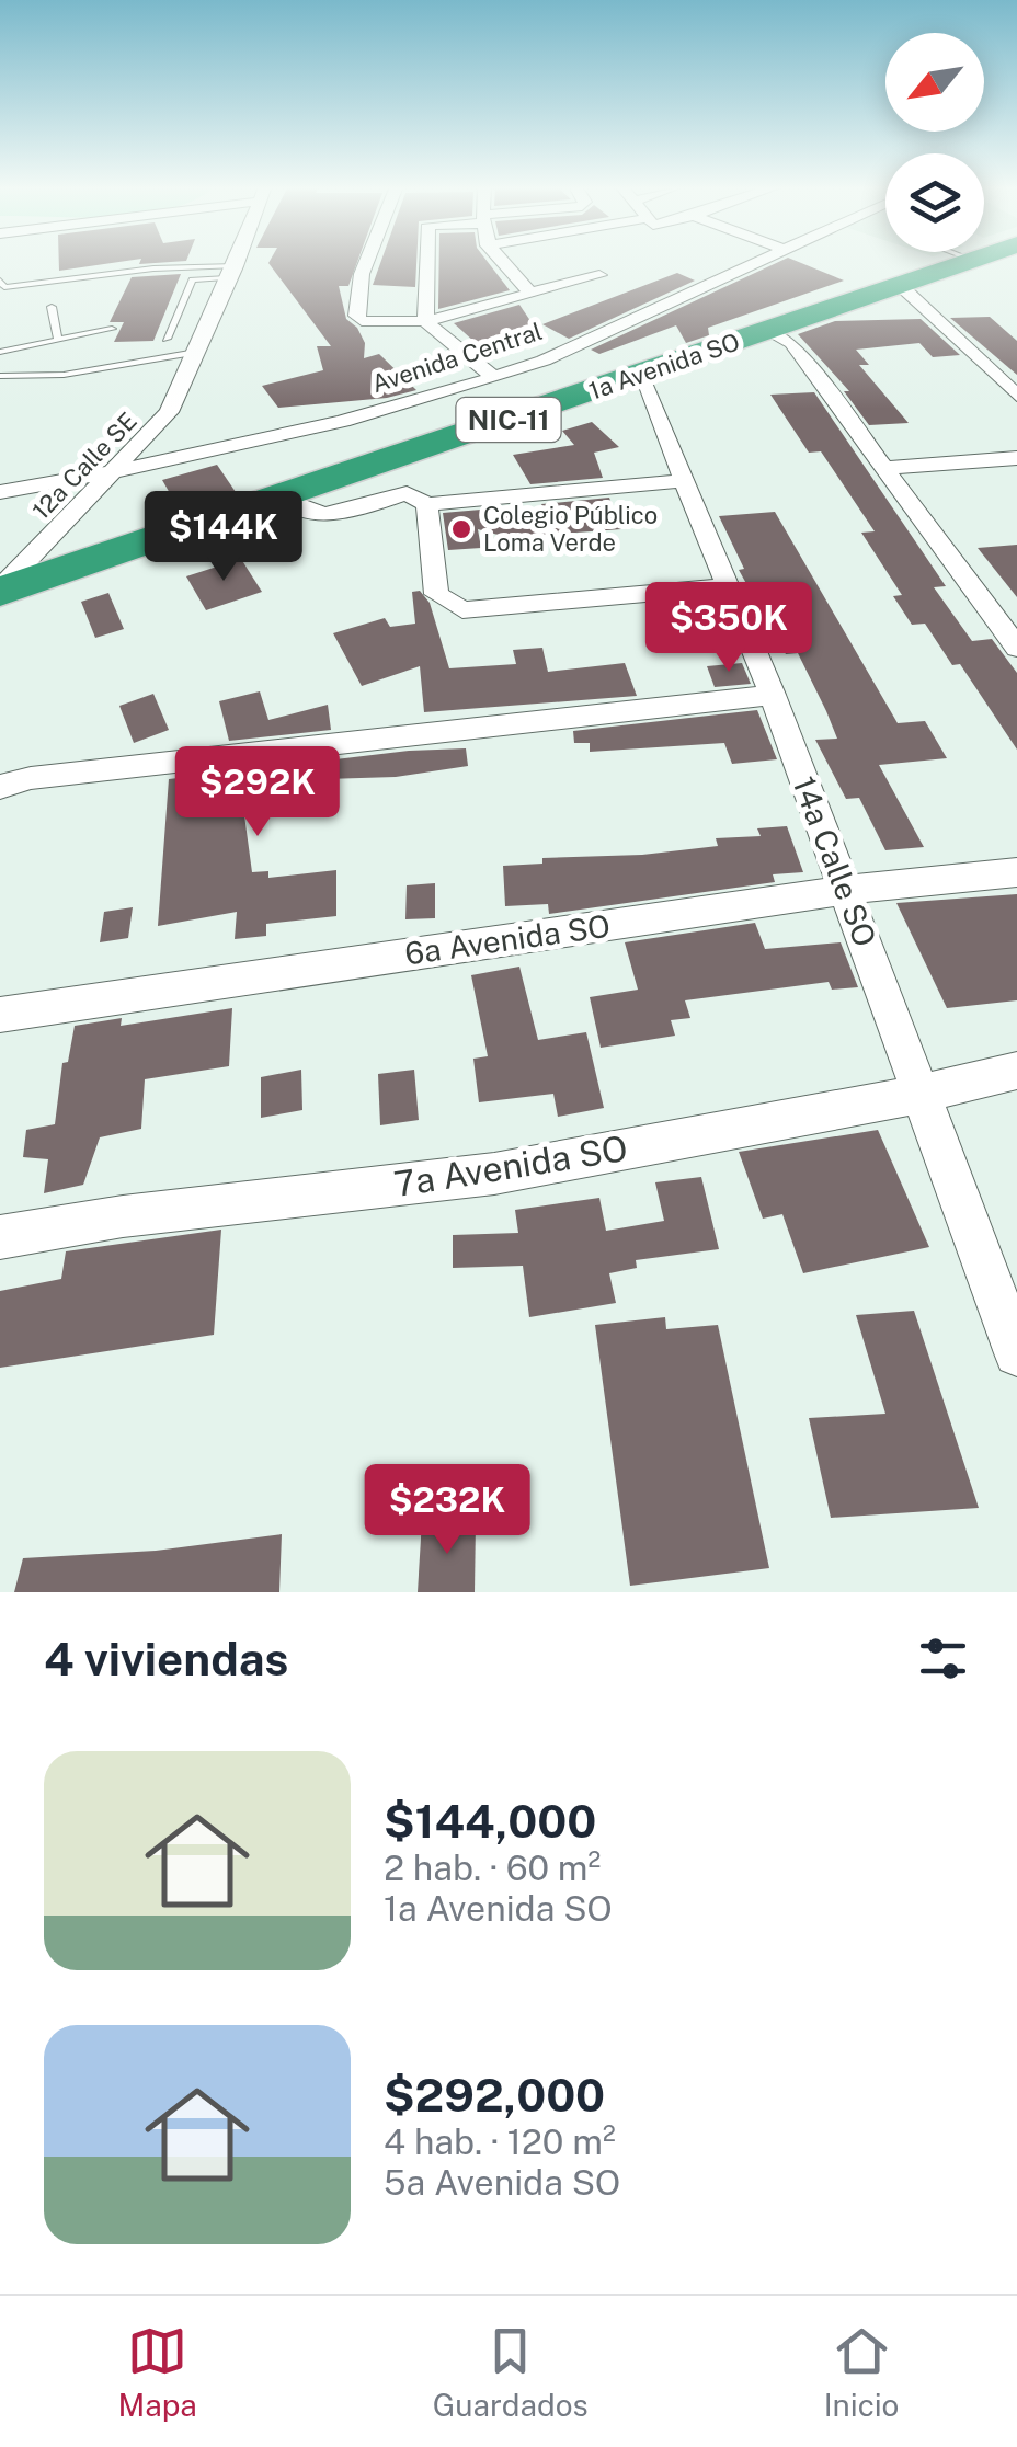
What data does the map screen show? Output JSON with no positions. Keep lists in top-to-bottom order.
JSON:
{
  "streets": {
    "highway": ["1a Avenida SO", "NIC-11"],
    "street": [
      "Avenida Central",
      "12a Calle SE",
      "14a Calle SO",
      "6a Avenida SO",
      "7a Avenida SO"
    ]
  },
  "crossings": [
    ["Avenida Central", "12a Calle SE"],
    ["1a Avenida SO", "12a Calle SE"],
    ["1a Avenida SO", "14a Calle SO"],
    ["14a Calle SO", "6a Avenida SO"],
    ["14a Calle SO", "7a Avenida SO"]
  ],
  "places": ["Colegio Público Loma Verde"],
  "north": "bottom left",
  "page": {
    "price": [
      "$144K",
      "$350K",
      "$292K",
      "$232K"
    ],
    "heading": "4 viviendas",
    "list": [
      {
        "name": "$144,000",
        "note": "2 hab. · 60 m² · 1a Avenida SO"
      },
      {
        "name": "$292,000",
        "note": "4 hab. · 120 m² · 5a Avenida SO"
      }
    ],
    "tabs": ["Mapa", "Guardados", "Inicio"]
  }
}
